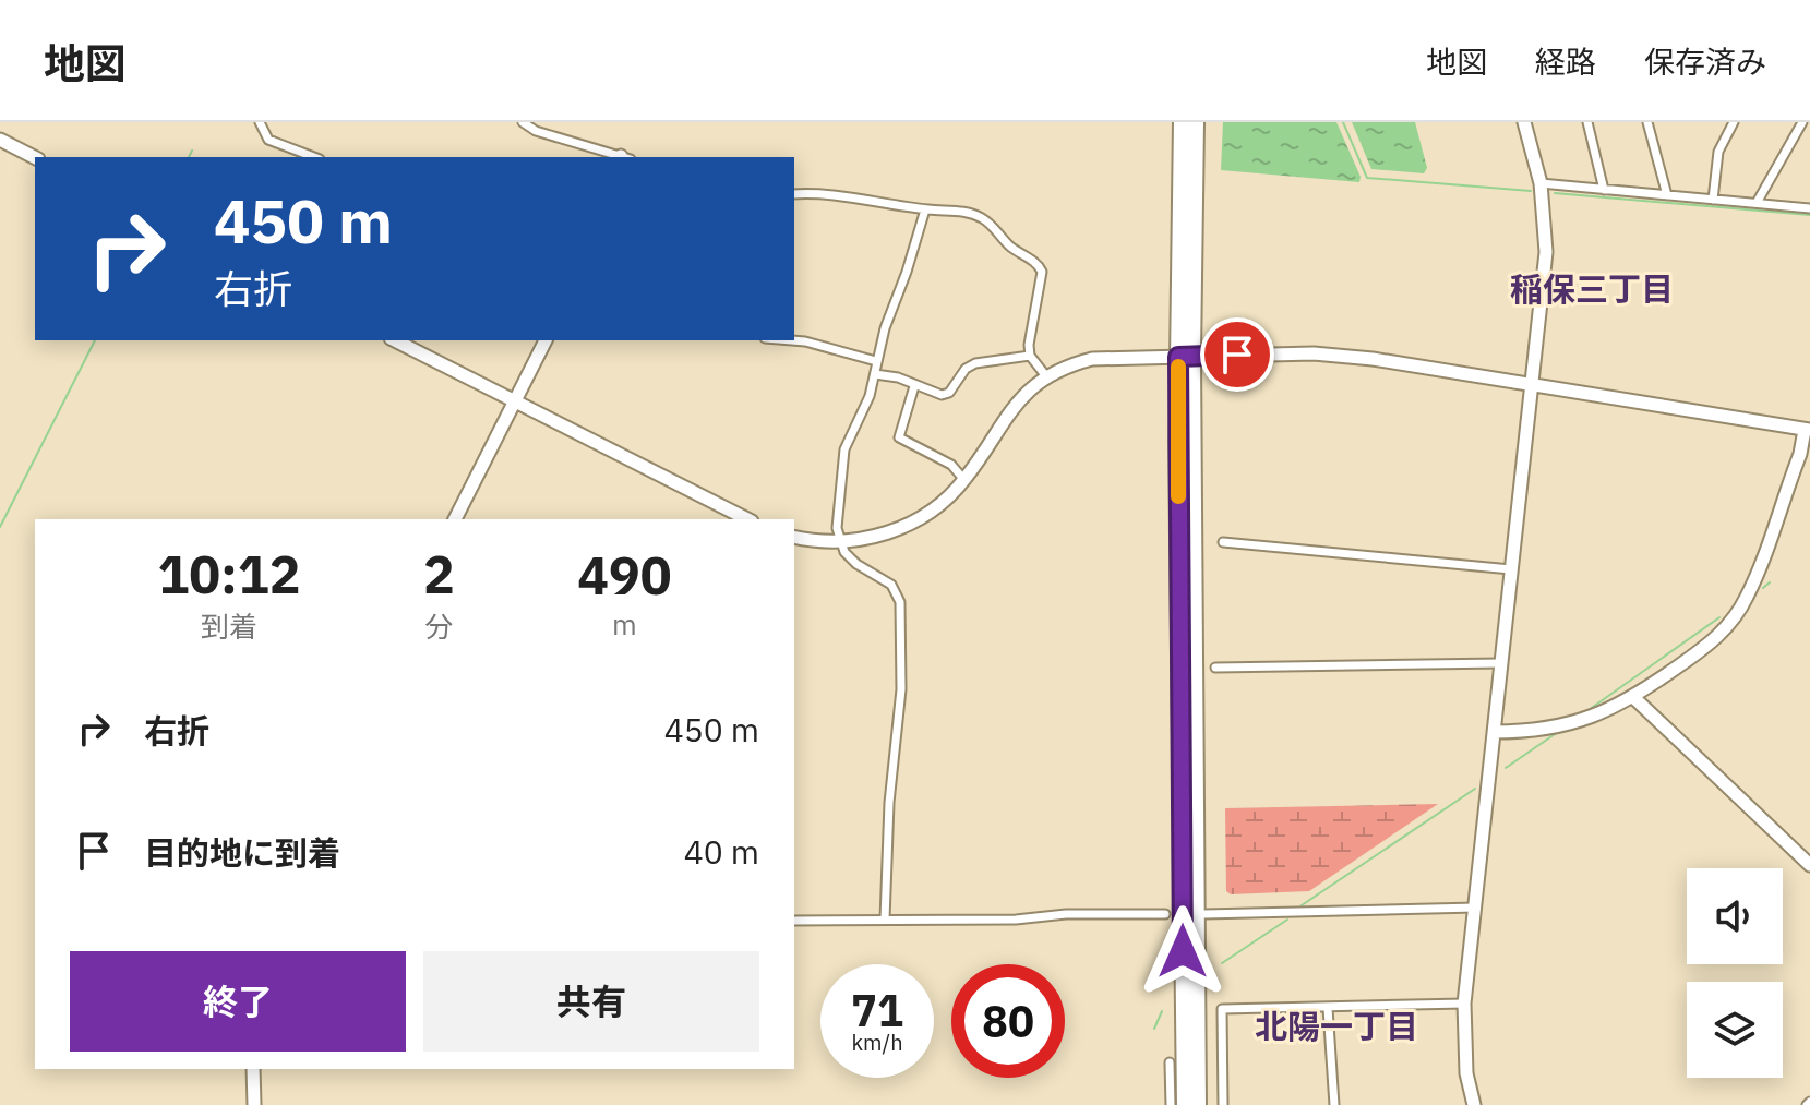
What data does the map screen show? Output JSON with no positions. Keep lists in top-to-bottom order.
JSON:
{
  "districts": ["稲保三丁目", "北陽一丁目"],
  "page": {
    "header": "地図",
    "nav": ["地図", "経路", "保存済み"],
    "turn": ["450 m", "右折"],
    "eta": [
      "10:12",
      "到着",
      "2",
      "分",
      "490",
      "m"
    ],
    "list": [
      {
        "name": "右折",
        "value": "450 m"
      },
      {
        "name": "目的地に到着",
        "value": "40 m"
      }
    ],
    "buttons": ["終了", "共有"],
    "speed": "71 km/h",
    "limit": "80"
  }
}
